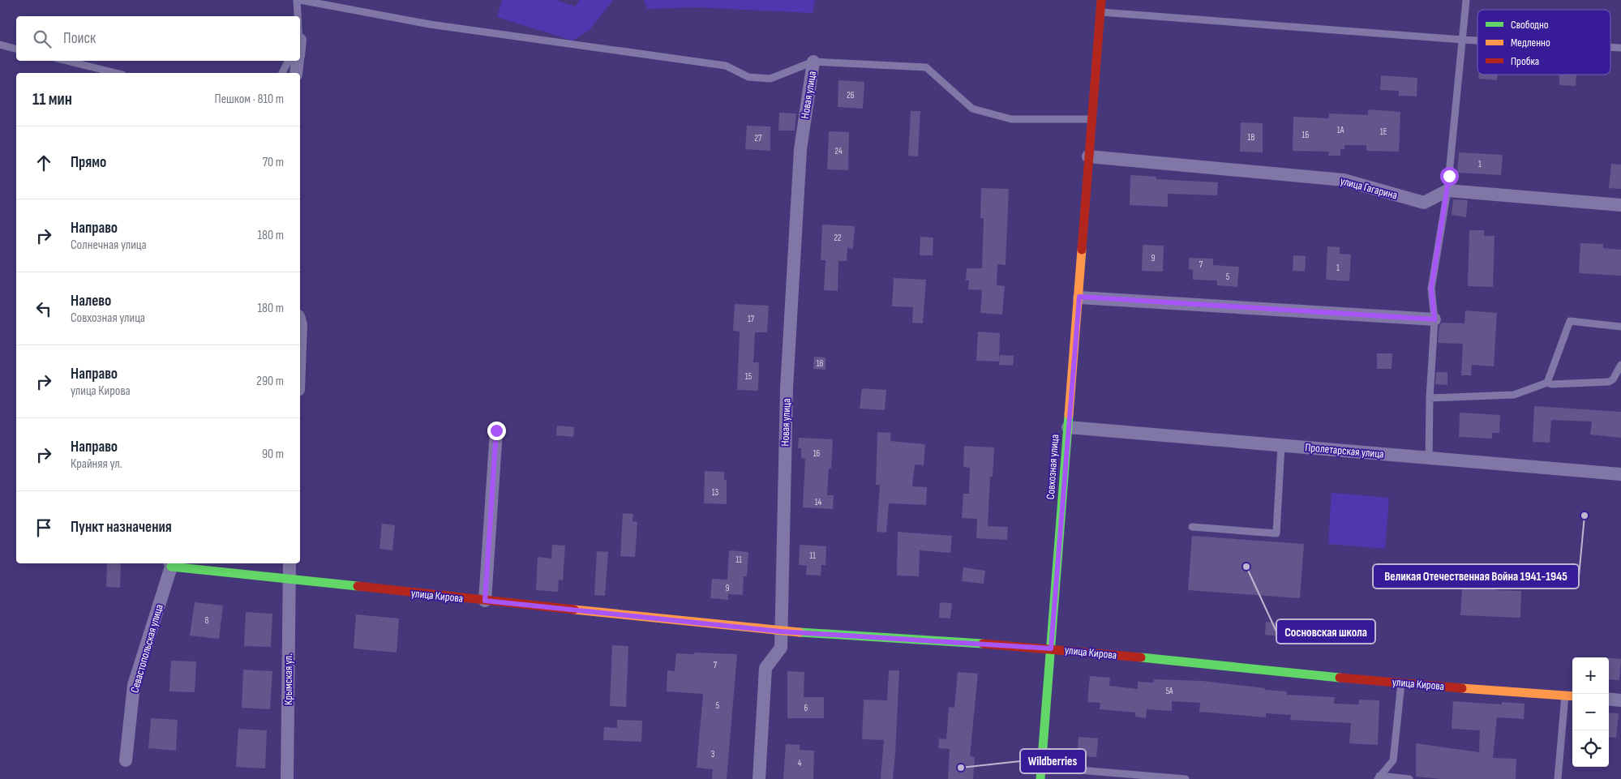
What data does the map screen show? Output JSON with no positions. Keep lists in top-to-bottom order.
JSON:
{
  "streets": {
    "street": [
      "Новая улица",
      "улица Гагарина",
      "Пролетарская улица",
      "Совхозная улица",
      "улица Кирова",
      "Севастопольская улица",
      "Крымская ул."
    ]
  },
  "crossings": [
    ["Новая улица", "улица Кирова"],
    ["улица Гагарина", "Совхозная улица"],
    ["Пролетарская улица", "Совхозная улица"],
    ["Совхозная улица", "улица Кирова"],
    ["улица Кирова", "Севастопольская улица"],
    ["улица Кирова", "Крымская ул."]
  ],
  "places": ["Великая Отечественная Война 1941-1945", "Сосновская школа", "Wildberries"],
  "house_numbers": [
    "26",
    "1А",
    "1Е",
    "1Б",
    "1В",
    "27",
    "24",
    "1",
    "22",
    "9",
    "7",
    "1",
    "5",
    "17",
    "18",
    "15",
    "16",
    "13",
    "14",
    "11",
    "11",
    "9",
    "8",
    "7",
    "5А",
    "5",
    "6",
    "3",
    "4"
  ],
  "legend": ["Свободно", "Медленно", "Пробка"],
  "page": {
    "search": "Поиск",
    "heading": ["11 мин", "Пешком · 810 m"],
    "list": [
      ["Прямо", "70 m"],
      ["Направо", "Солнечная улица", "180 m"],
      ["Налево", "Совхозная улица", "180 m"],
      ["Направо", "улица Кирова", "290 m"],
      ["Направо", "Крайняя ул.", "90 m"],
      "Пункт назначения"
    ],
    "map_buttons": ["+", "−"]
  }
}
